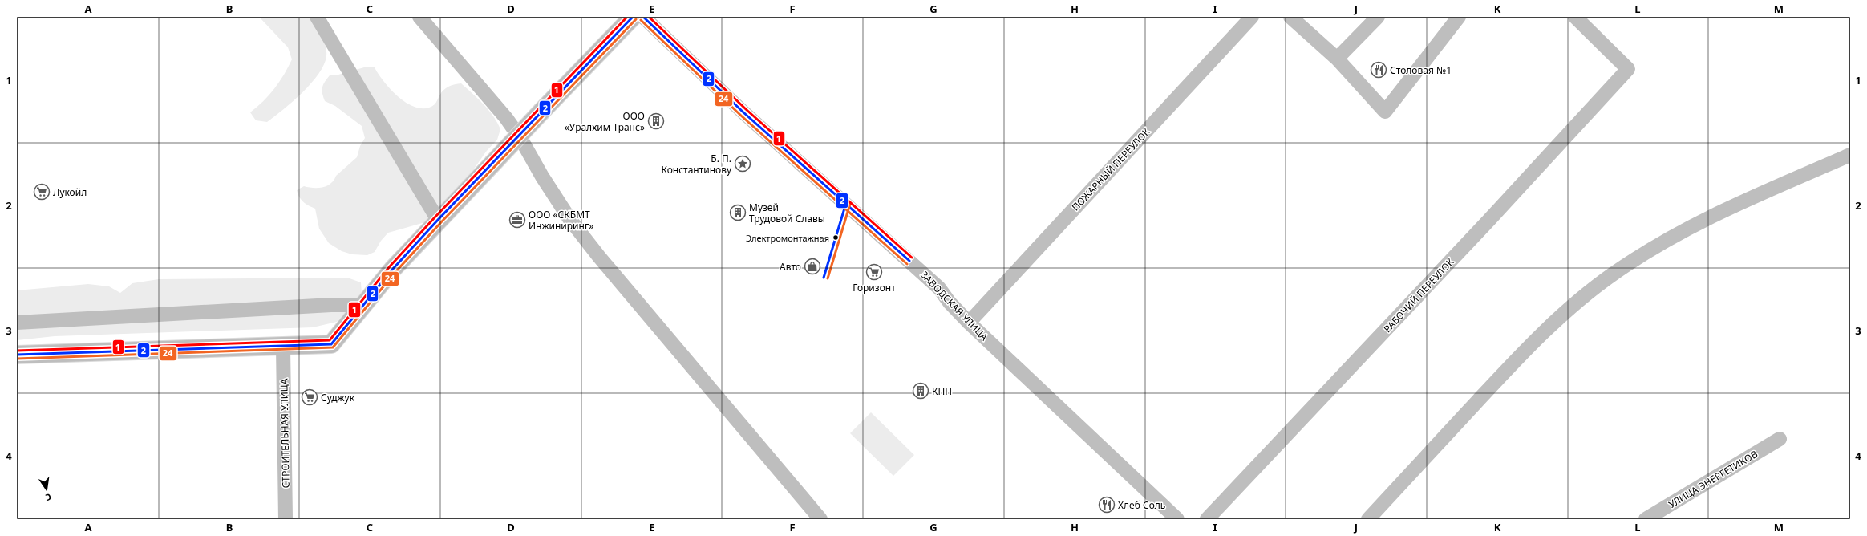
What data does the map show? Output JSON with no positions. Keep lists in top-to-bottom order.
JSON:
{
  "streets": {
    "street": [
      "ПОЖАРНЫЙ ПЕРЕУЛОК",
      "РАБОЧИЙ ПЕРЕУЛОК",
      "ЗАВОДСКАЯ УЛИЦА",
      "СТРОИТЕЛЬНАЯ УЛИЦА",
      "УЛИЦА ЭНЕРГЕТИКОВ"
    ]
  },
  "crossings": [
    ["ПОЖАРНЫЙ ПЕРЕУЛОК", "ЗАВОДСКАЯ УЛИЦА"]
  ],
  "places": {
    "restaurant": ["Столовая №1", "Хлеб Соль"],
    "building": ["ООО «Уралхим-Транс»", "Музей Трудовой Славы", "КПП"],
    "place": ["Б. П. Константинову"],
    "supermarket": ["Лукойл", "Горизонт", "Суджук"],
    "office": ["ООО «СКБМТ Инжиниринг»"],
    "other": ["Электромонтажная"],
    "shop": ["Авто"]
  },
  "lines": ["transit line 2", "transit line 1", "transit line 24"],
  "north": "bottom",
  "grid": {
    "columns": [
      "A",
      "B",
      "C",
      "D",
      "E",
      "F",
      "G",
      "H",
      "I",
      "J",
      "K",
      "L",
      "M"
    ],
    "rows": [
      "1",
      "2",
      "3",
      "4"
    ]
  }
}
